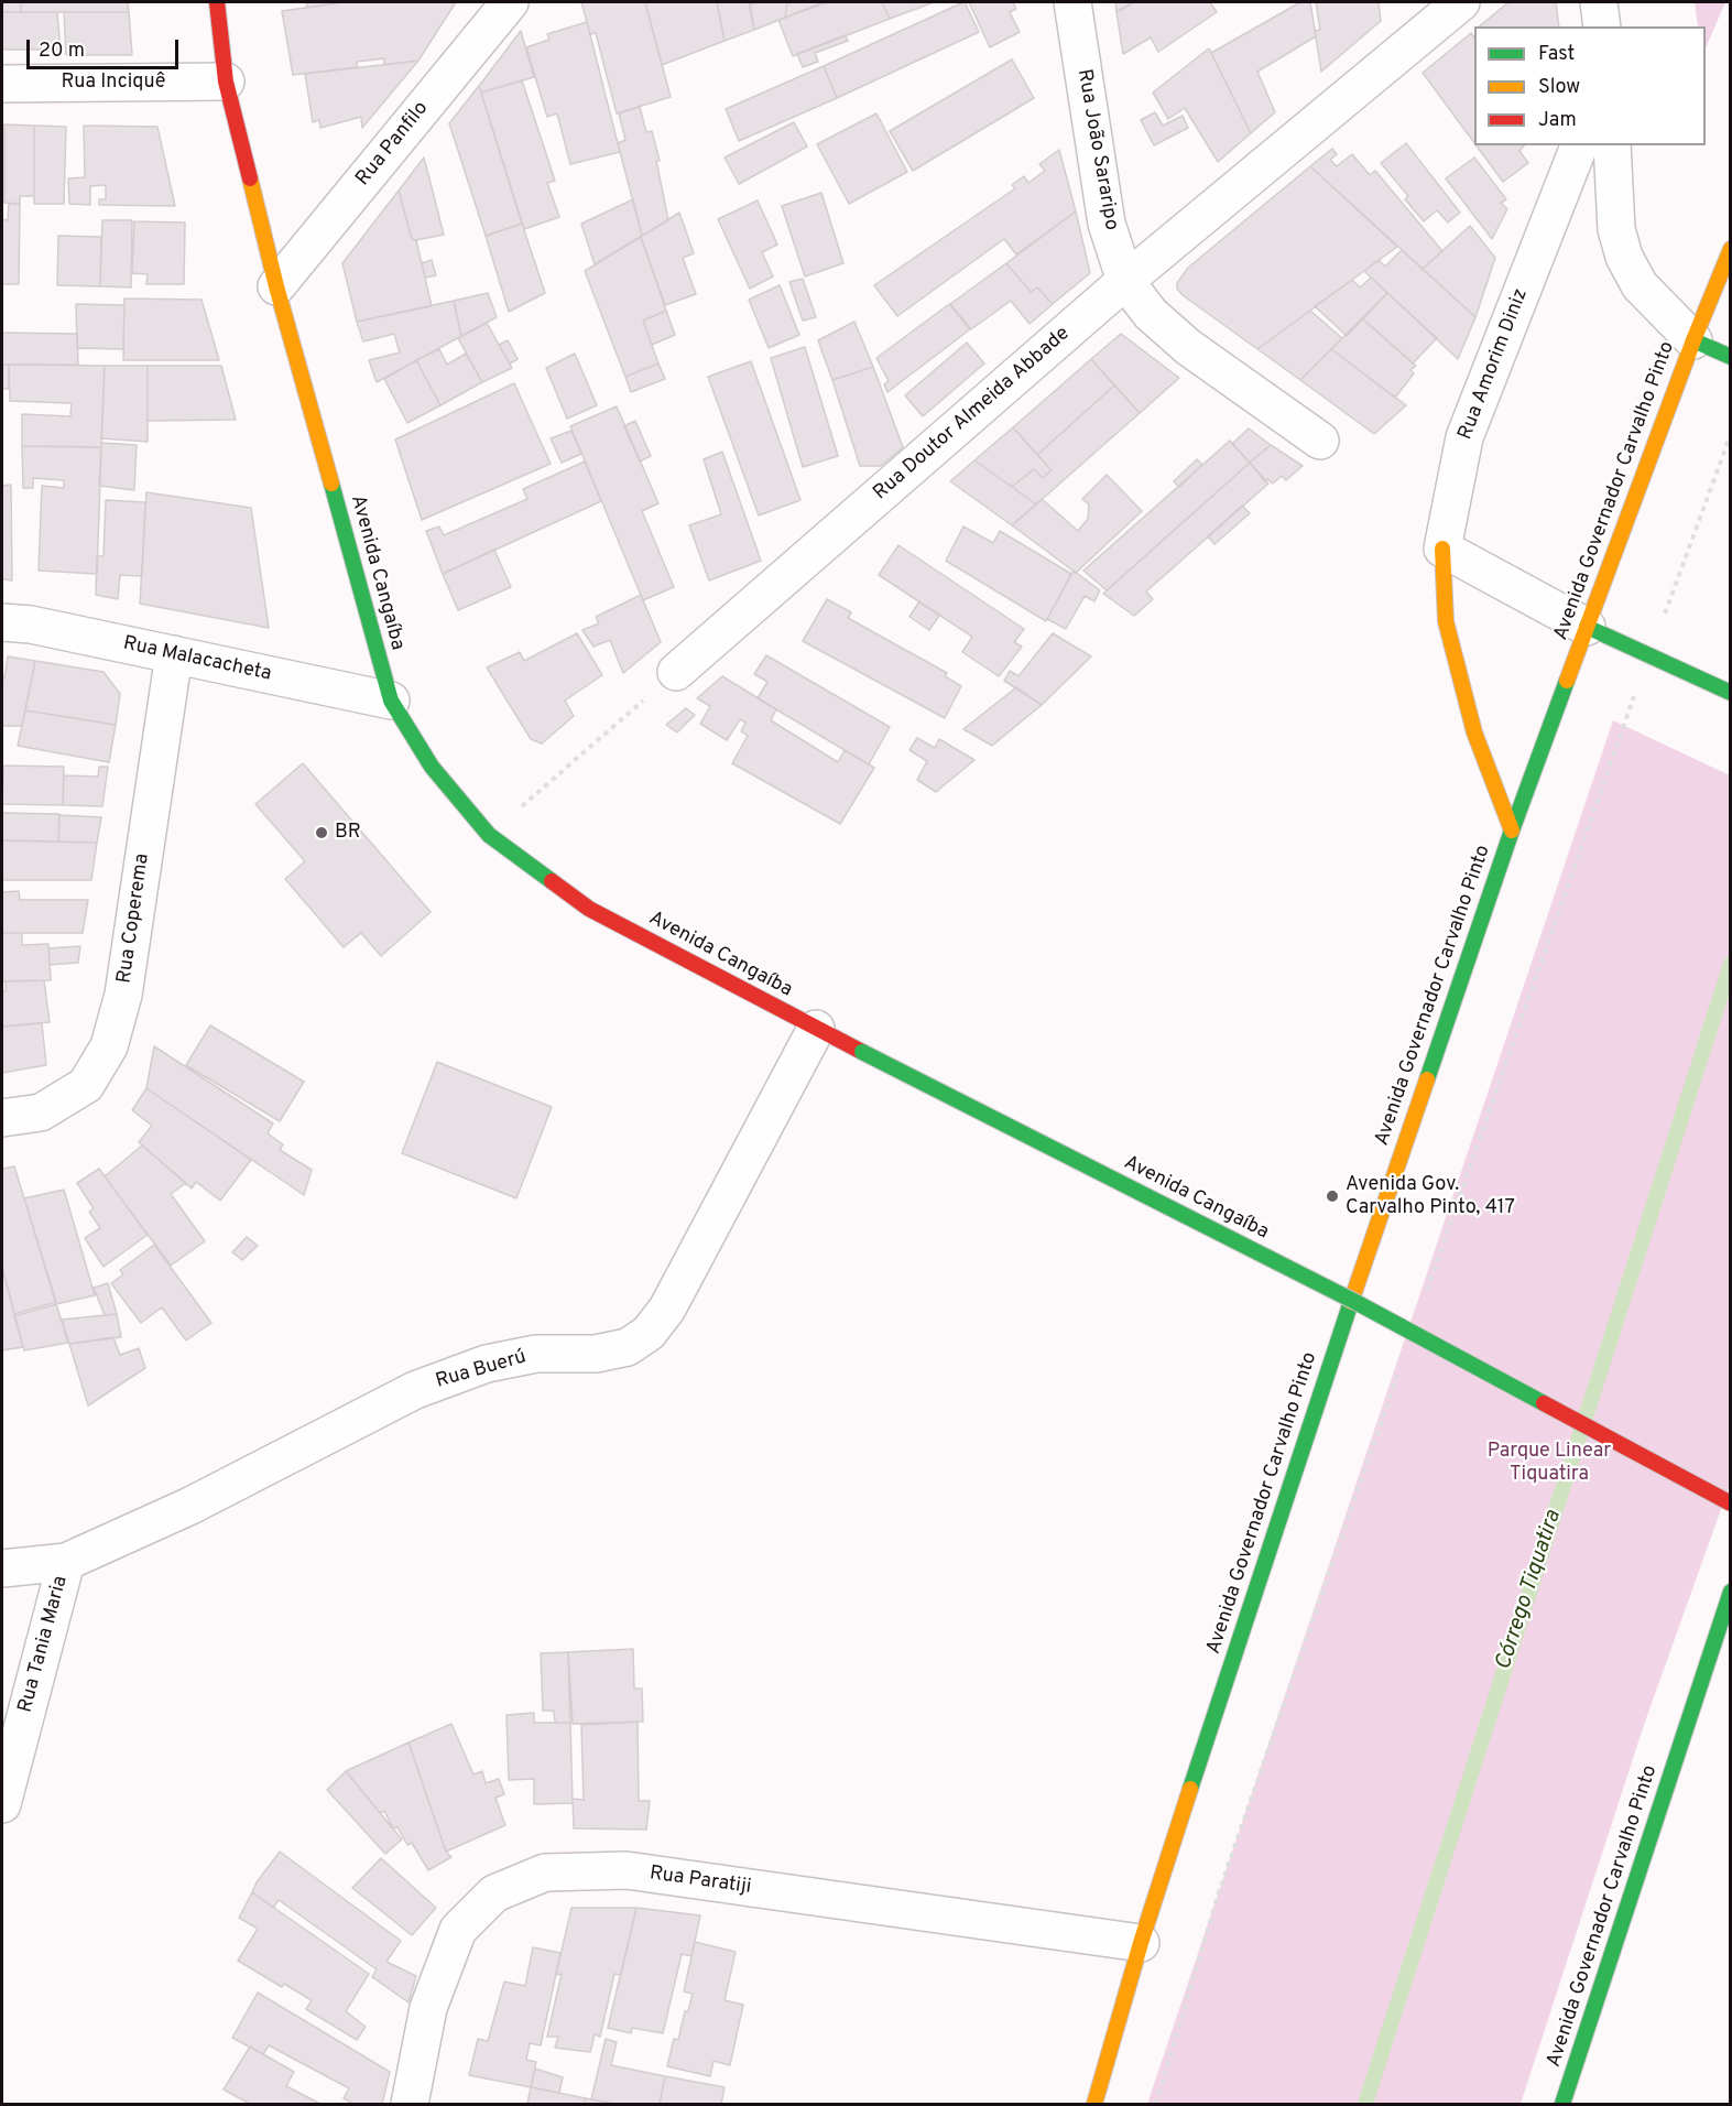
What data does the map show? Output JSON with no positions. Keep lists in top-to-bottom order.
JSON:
{
  "streets": {
    "main road": ["Avenida Governador Carvalho Pinto", "Avenida Cangaíba"],
    "street": [
      "Rua Inciquê",
      "Rua Panfilo",
      "Rua João Sararipo",
      "Rua Amorim Diniz",
      "Rua Doutor Almeida Abbade",
      "Rua Malacacheta",
      "Rua Coperema",
      "Rua Buerú",
      "Rua Tania Maria",
      "Rua Paratiji"
    ]
  },
  "crossings": [
    ["Rua Inciquê", "Avenida Cangaíba"],
    ["Rua Panfilo", "Avenida Cangaíba"],
    ["Rua João Sararipo", "Rua Doutor Almeida Abbade"],
    ["Avenida Governador Carvalho Pinto", "Rua Paratiji"],
    ["Avenida Cangaíba", "Rua Malacacheta"],
    ["Avenida Cangaíba", "Rua Buerú"],
    ["Rua Malacacheta", "Rua Coperema"],
    ["Rua Buerú", "Rua Tania Maria"]
  ],
  "water": ["Córrego Tiquatira"],
  "parks": ["Parque Linear Tiquatira"],
  "places": ["BR", "Avenida Gov. Carvalho Pinto, 417"],
  "legend": ["Fast", "Slow", "Jam"],
  "scale_bar": "20 m"
}
